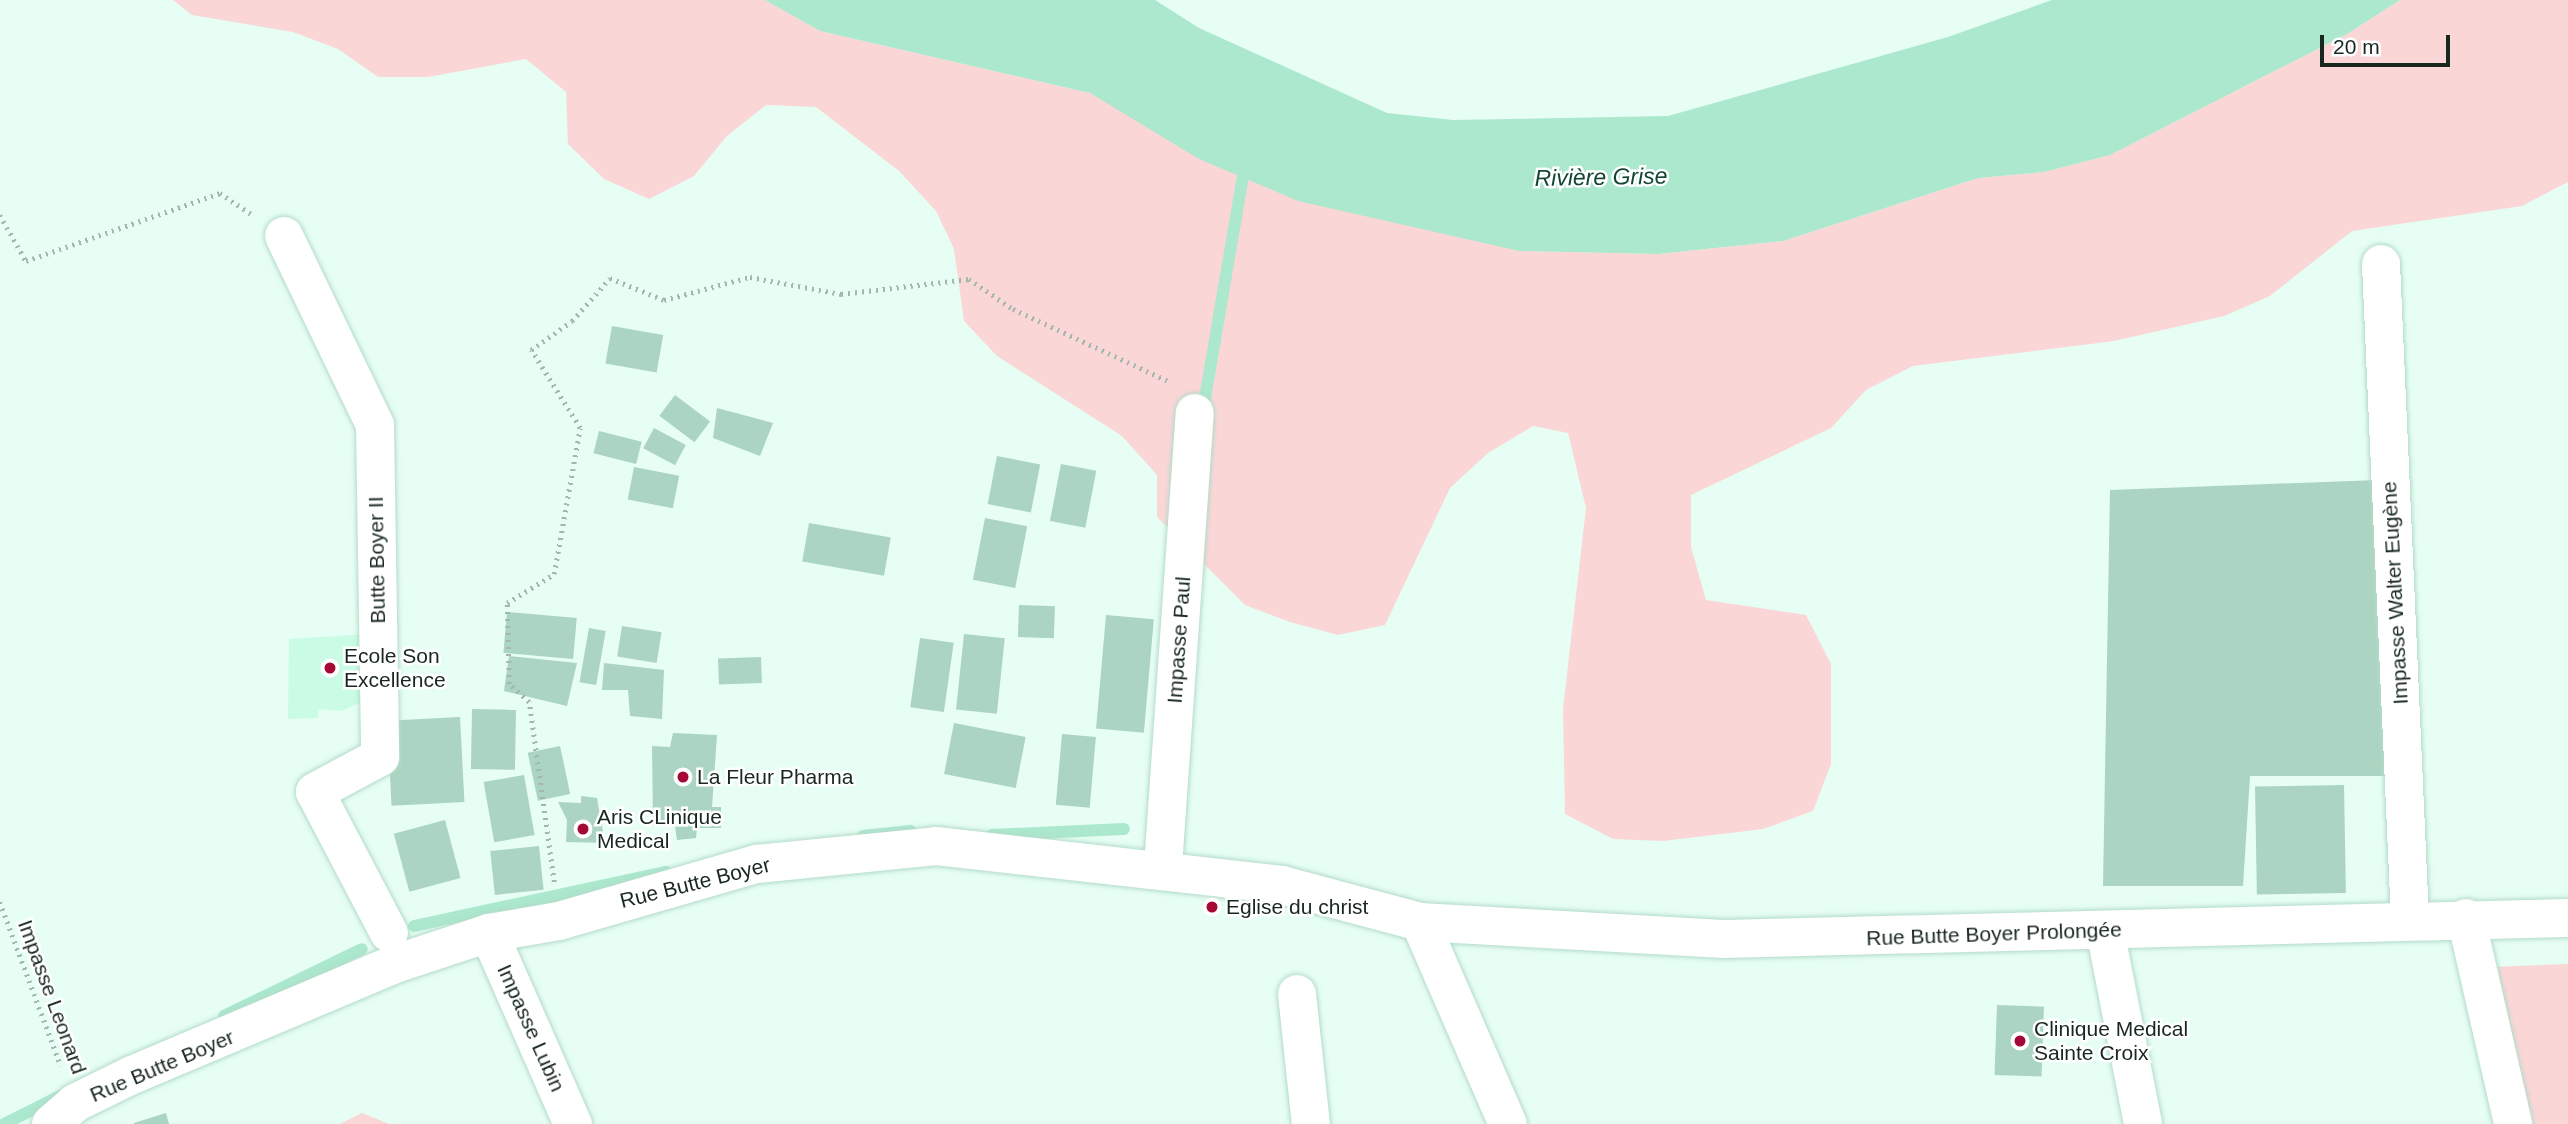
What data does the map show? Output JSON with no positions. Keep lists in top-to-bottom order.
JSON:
{
  "streets": {
    "street": [
      "Butte Boyer II",
      "Impasse Walter Eugène",
      "Impasse Paul",
      "Rue Butte Boyer",
      "Rue Butte Boyer Prolongée",
      "Impasse Lubin"
    ],
    "path": ["Impasse Leonard"]
  },
  "crossings": [
    ["Impasse Walter Eugène", "Rue Butte Boyer Prolongée"],
    ["Impasse Paul", "Rue Butte Boyer"],
    ["Rue Butte Boyer", "Rue Butte Boyer Prolongée"],
    ["Rue Butte Boyer", "Impasse Leonard"],
    ["Rue Butte Boyer", "Impasse Lubin"]
  ],
  "water": ["Rivière Grise"],
  "places": [
    "Ecole Son Excellence",
    "La Fleur Pharma",
    "Aris CLinique Medical",
    "Eglise du christ",
    "Clinique Medical Sainte Croix"
  ],
  "scale_bar": "20 m"
}
